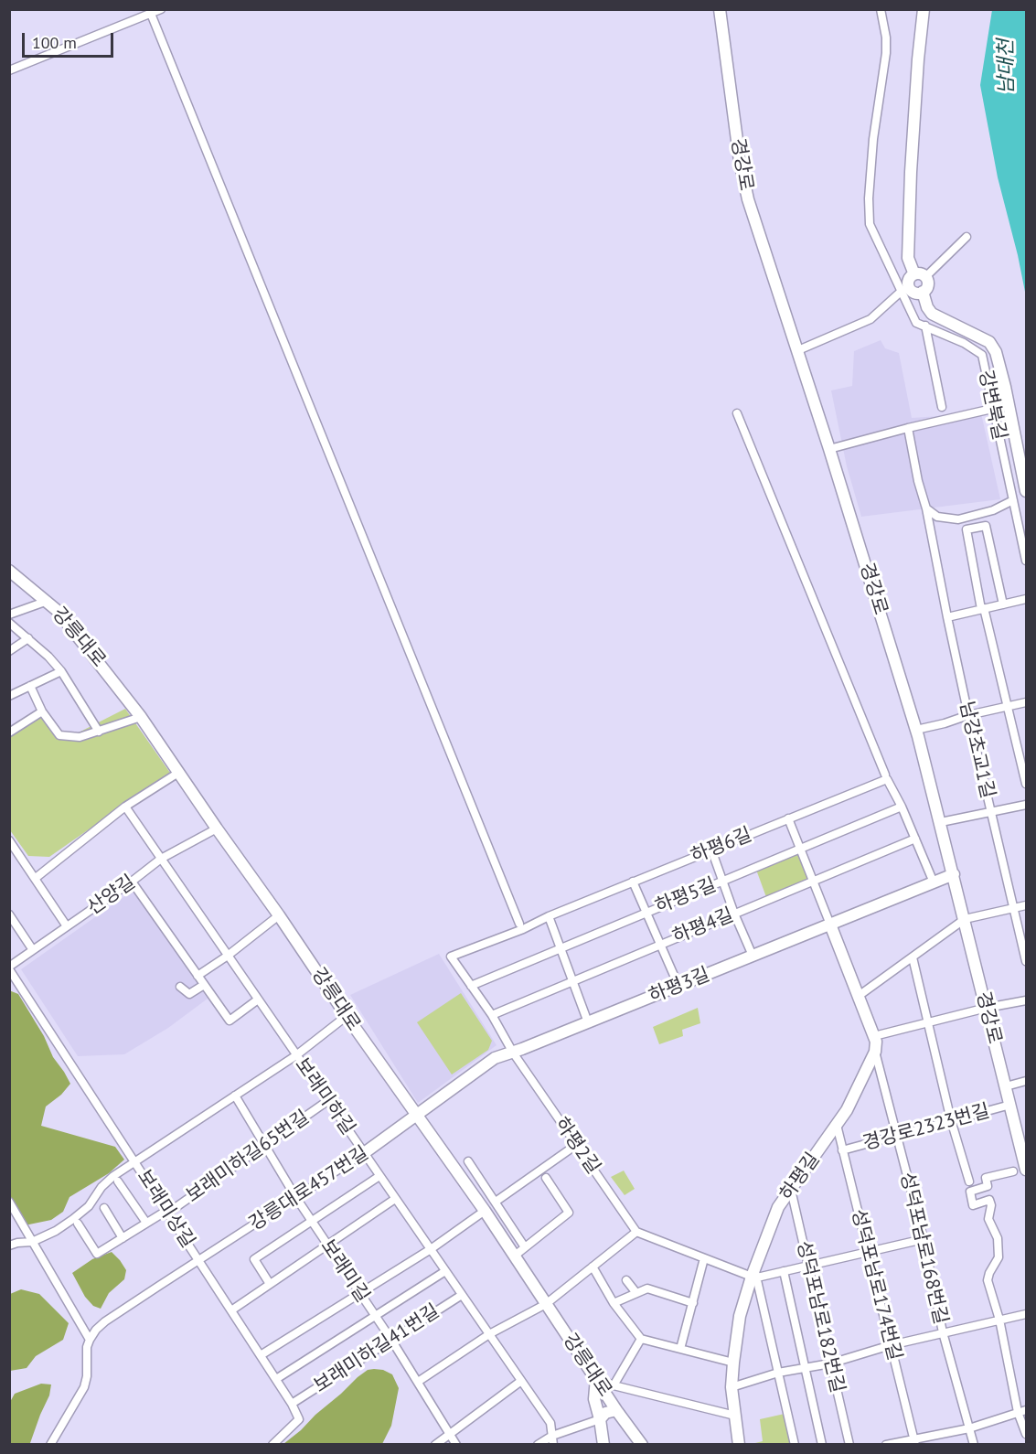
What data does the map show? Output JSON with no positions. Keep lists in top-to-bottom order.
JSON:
{
  "streets": {
    "street": [
      "경강로",
      "강변북길",
      "강릉대로",
      "남강초교1길",
      "하평6길",
      "산양길",
      "하평5길",
      "하평4길",
      "하평3길",
      "보래미하길",
      "경강로2323번길",
      "하평2길",
      "보래미하길65번길",
      "하평길",
      "강릉대로457번길",
      "보래미상길",
      "성덕포남로168번길",
      "보래미길",
      "성덕포남로174번길",
      "성덕포남로182번길",
      "보래미하길41번길"
    ]
  },
  "crossings": [
    ["경강로", "하평3길"],
    ["경강로", "경강로2323번길"],
    ["강릉대로", "산양길"],
    ["강릉대로", "하평3길"],
    ["강릉대로", "강릉대로457번길"],
    ["하평6길", "하평5길"],
    ["하평6길", "하평4길"],
    ["하평6길", "하평3길"],
    ["하평6길", "하평2길"],
    ["산양길", "보래미하길"],
    ["산양길", "보래미상길"],
    ["하평5길", "하평2길"],
    ["하평4길", "하평2길"],
    ["하평3길", "하평2길"],
    ["하평3길", "하평길"],
    ["하평3길", "강릉대로457번길"],
    ["보래미하길", "보래미하길65번길"],
    ["보래미하길", "강릉대로457번길"],
    ["보래미하길", "보래미하길41번길"],
    ["경강로2323번길", "성덕포남로168번길"],
    ["경강로2323번길", "성덕포남로174번길"],
    ["보래미하길65번길", "보래미상길"],
    ["보래미하길65번길", "보래미길"],
    ["하평길", "성덕포남로168번길"],
    ["하평길", "성덕포남로174번길"],
    ["하평길", "성덕포남로182번길"],
    ["강릉대로457번길", "보래미상길"],
    ["강릉대로457번길", "보래미길"],
    ["보래미상길", "보래미하길41번길"],
    ["보래미길", "보래미하길41번길"]
  ],
  "water": ["남대천"],
  "scale_bar": "100 m"
}
